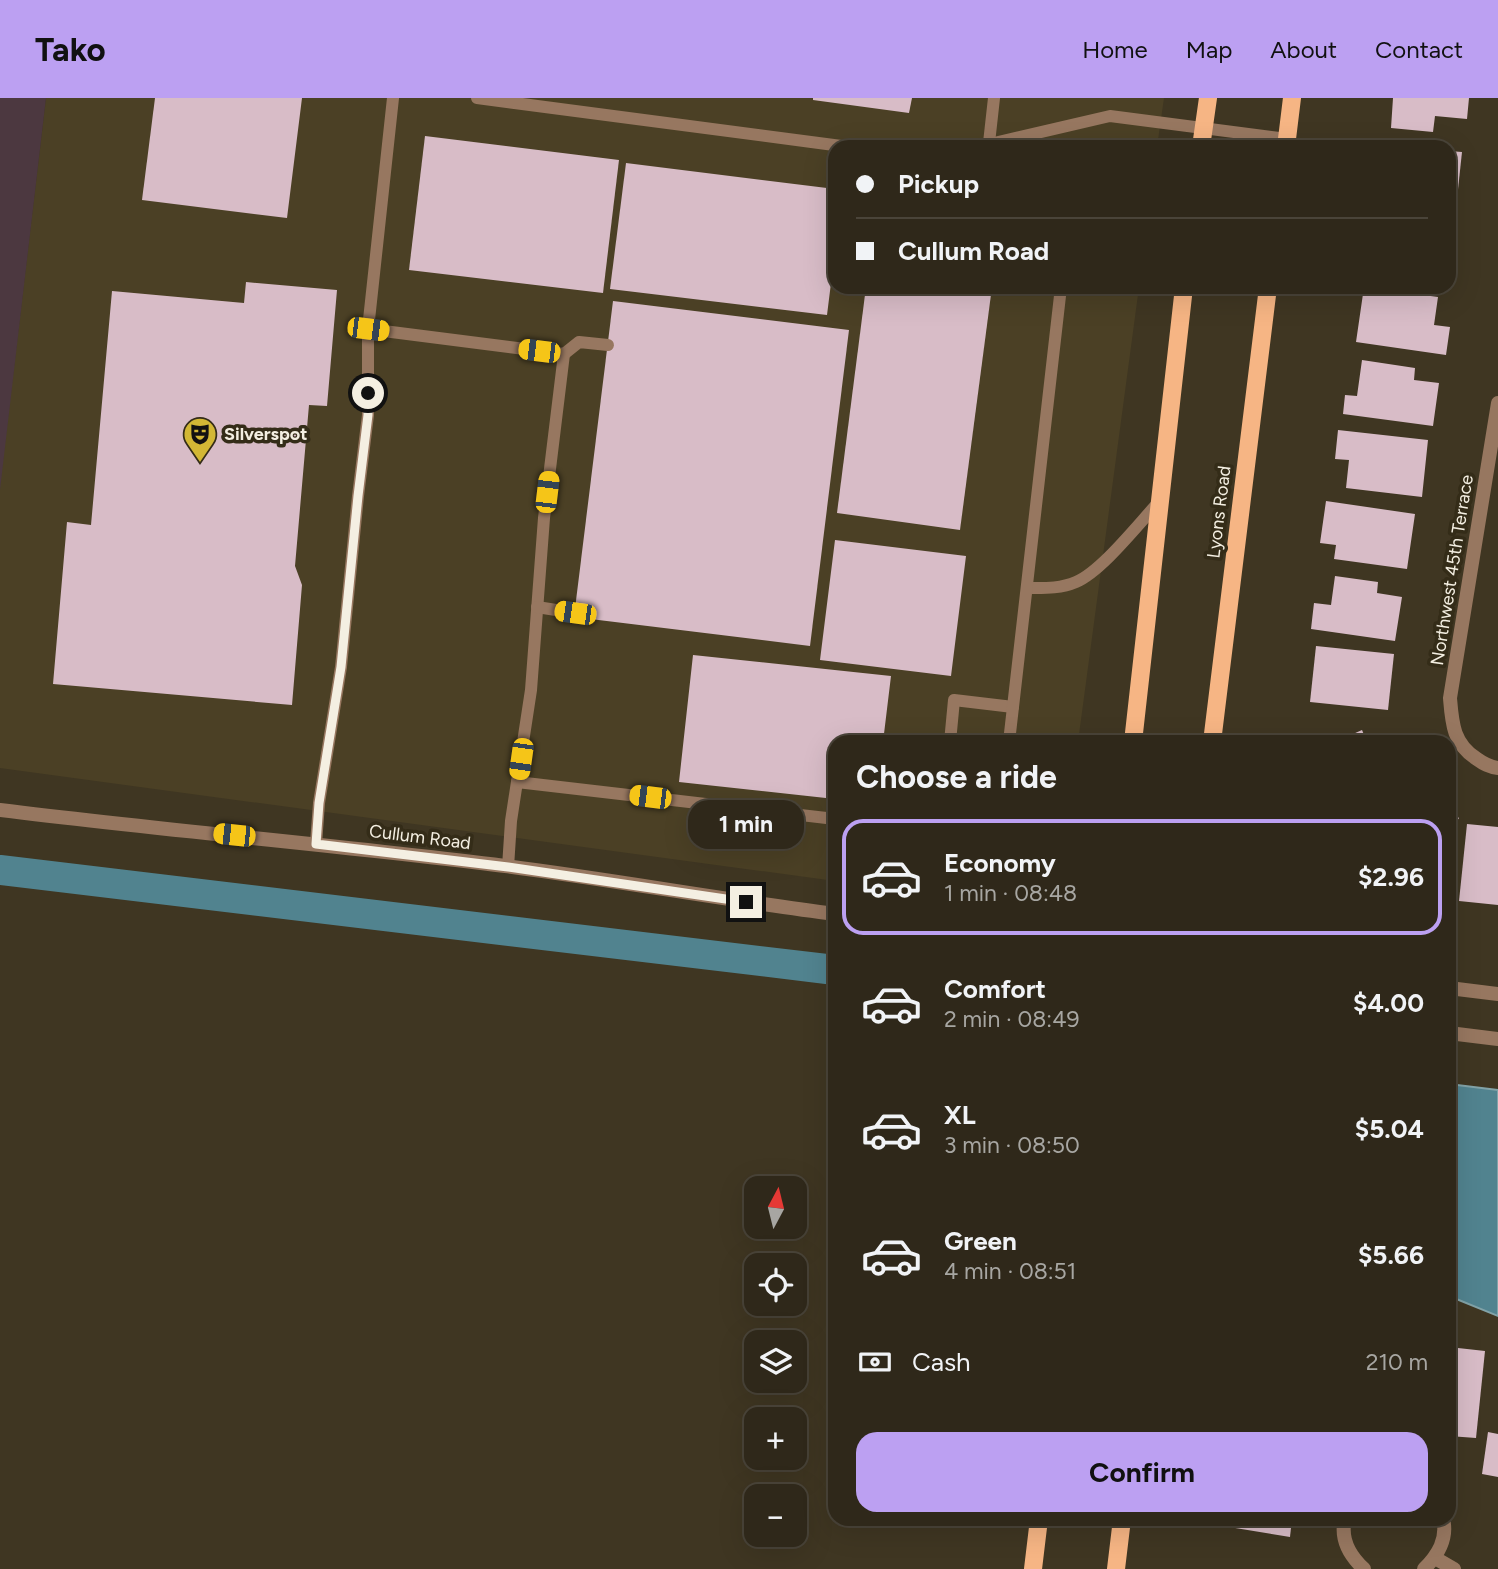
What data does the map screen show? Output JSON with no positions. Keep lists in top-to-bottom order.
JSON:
{
  "streets": {
    "main road": ["Lyons Road"],
    "street": ["Northwest 45th Terrace", "Cullum Road"]
  },
  "places": {
    "theatre": ["Silverspot"]
  },
  "north": "top",
  "page": {
    "header": "Tako",
    "nav": [
      "Home",
      "Map",
      "About",
      "Contact"
    ],
    "banner": ["Pickup", "Cullum Road"],
    "heading": "Choose a ride",
    "bubble": "1 min",
    "list": [
      {
        "name": "Economy",
        "note": "1 min · 08:48",
        "value": "$2.96"
      },
      {
        "name": "Comfort",
        "note": "2 min · 08:49",
        "value": "$4.00"
      },
      {
        "name": "XL",
        "note": "3 min · 08:50",
        "value": "$5.04"
      },
      {
        "name": "Green",
        "note": "4 min · 08:51",
        "value": "$5.66"
      }
    ],
    "map_buttons": ["+", "−"],
    "pay": ["Cash", "210 m"],
    "buttons": "Confirm"
  }
}
